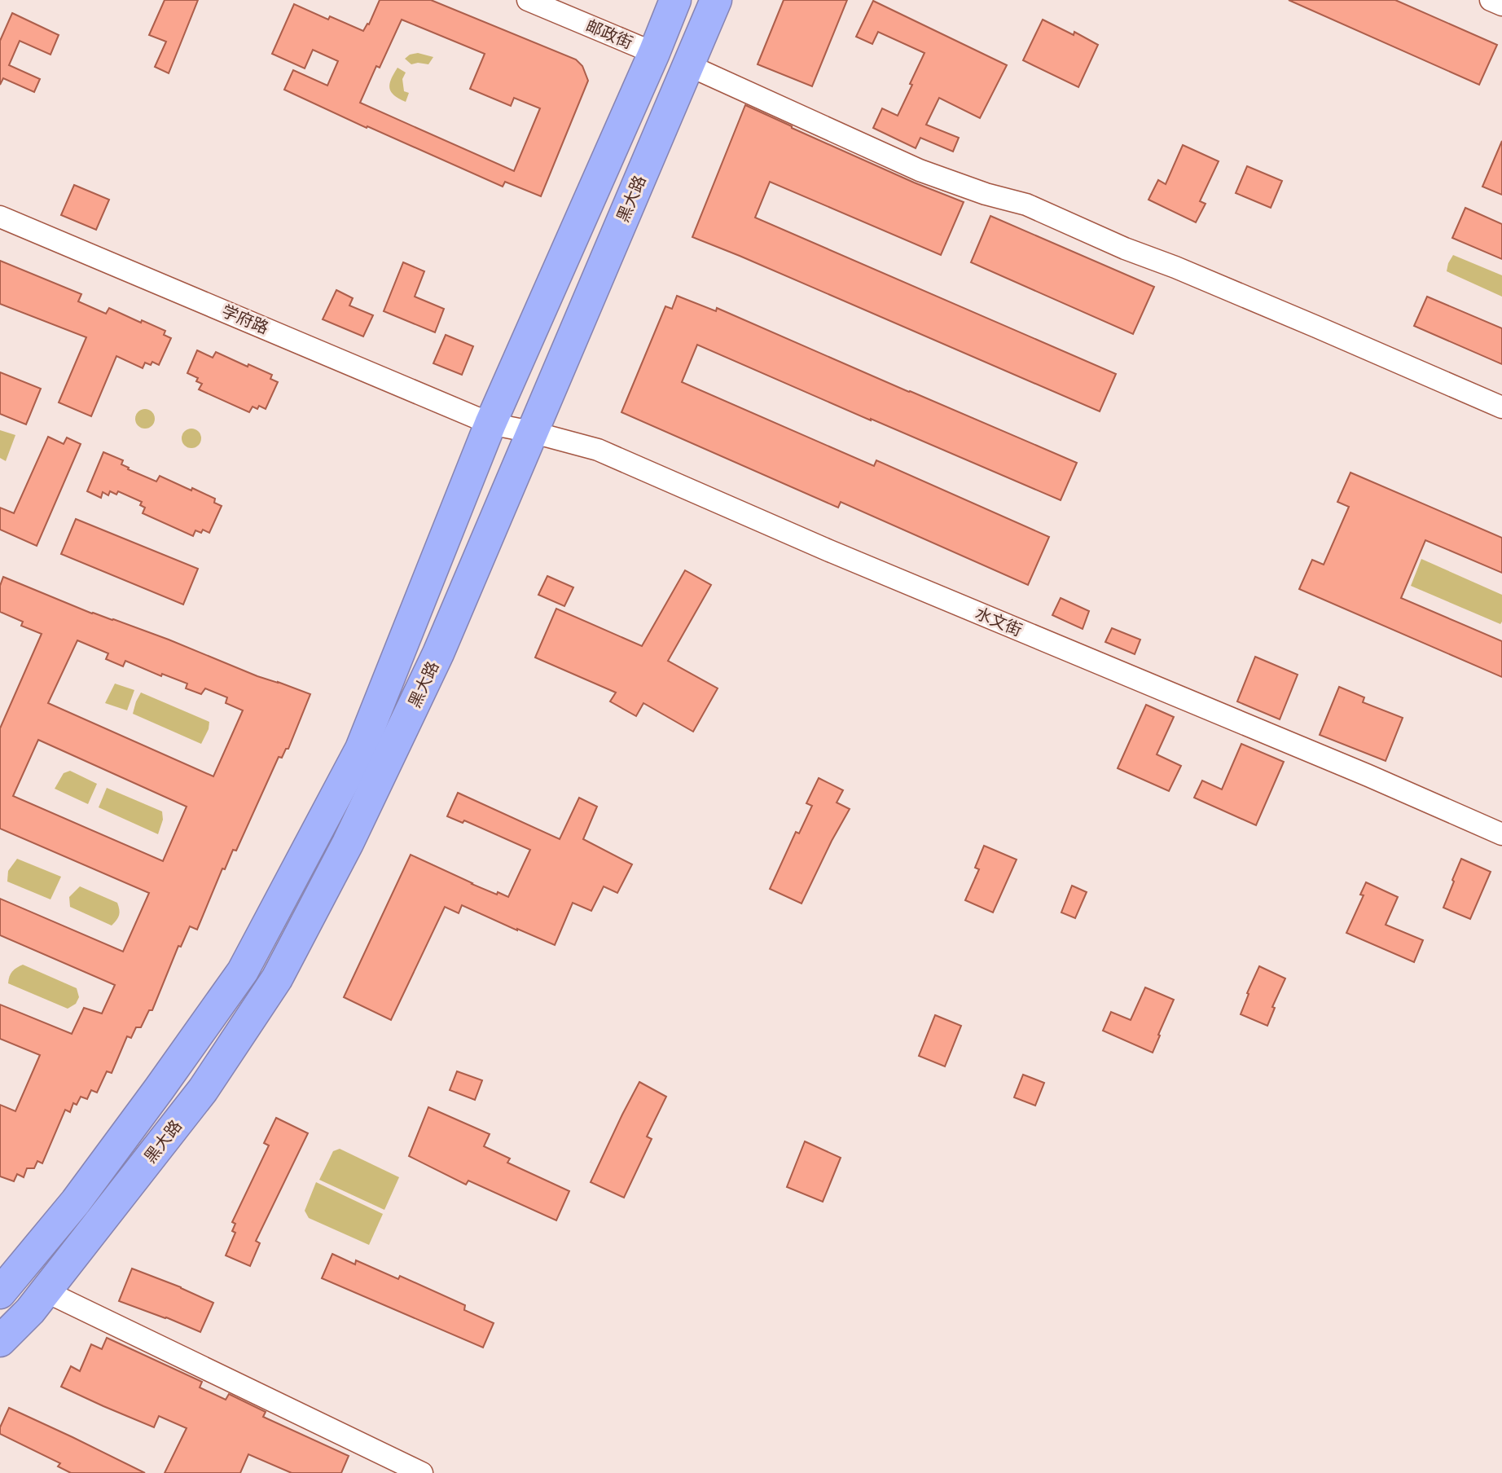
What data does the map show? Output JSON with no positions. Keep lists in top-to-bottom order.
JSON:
{
  "streets": {
    "highway": ["黑大路"],
    "street": ["邮政街", "学府路", "水文街"]
  },
  "crossings": [
    ["邮政街", "黑大路"],
    ["黑大路", "学府路"],
    ["黑大路", "水文街"],
    ["学府路", "水文街"]
  ]
}
